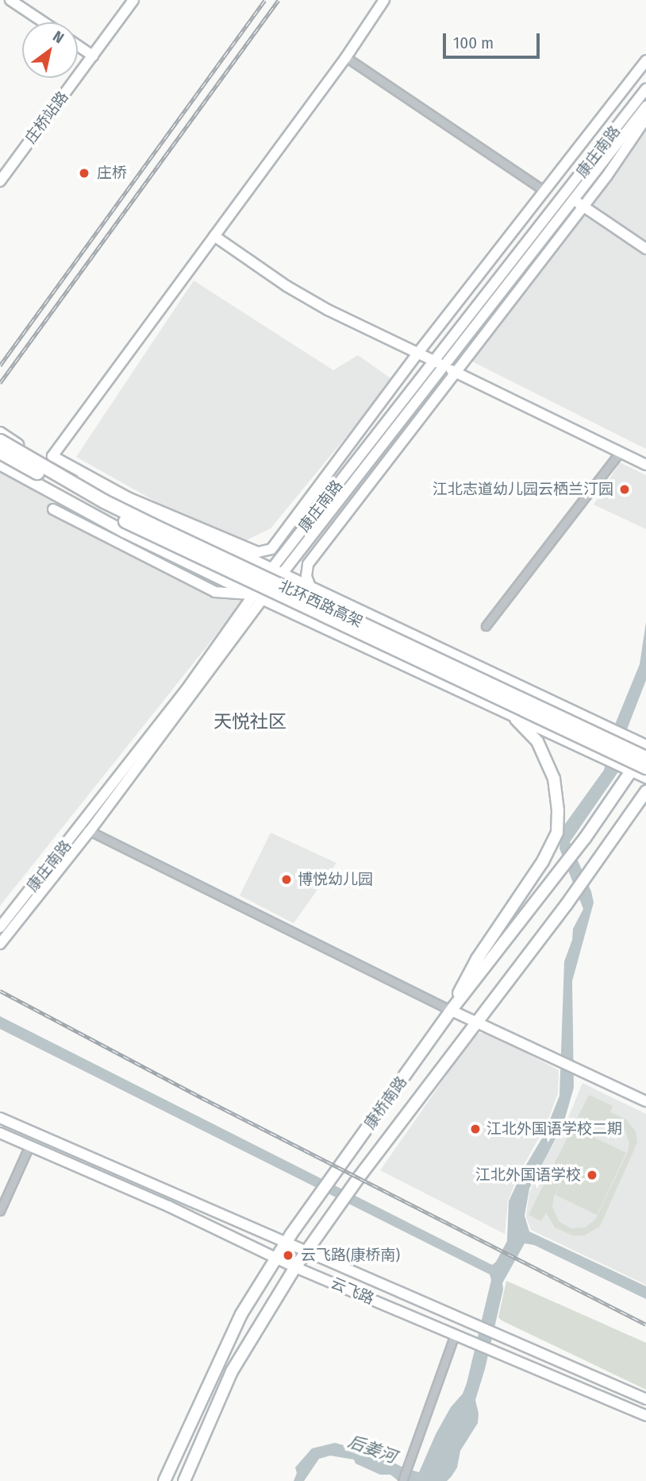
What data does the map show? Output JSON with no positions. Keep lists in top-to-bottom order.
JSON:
{
  "streets": {
    "highway": ["北环西路高架"],
    "main road": ["康桥南路"],
    "street": ["庄桥站路", "康庄南路", "云飞路"]
  },
  "crossings": [
    ["康桥南路", "云飞路"]
  ],
  "districts": ["天悦社区"],
  "water": ["后姜河"],
  "places": [
    "庄桥",
    "江北志道幼儿园云栖兰汀园",
    "博悦幼儿园",
    "江北外国语学校二期",
    "江北外国语学校",
    "云飞路(康桥南)"
  ],
  "scale_bar": "100 m",
  "north": "top right"
}
